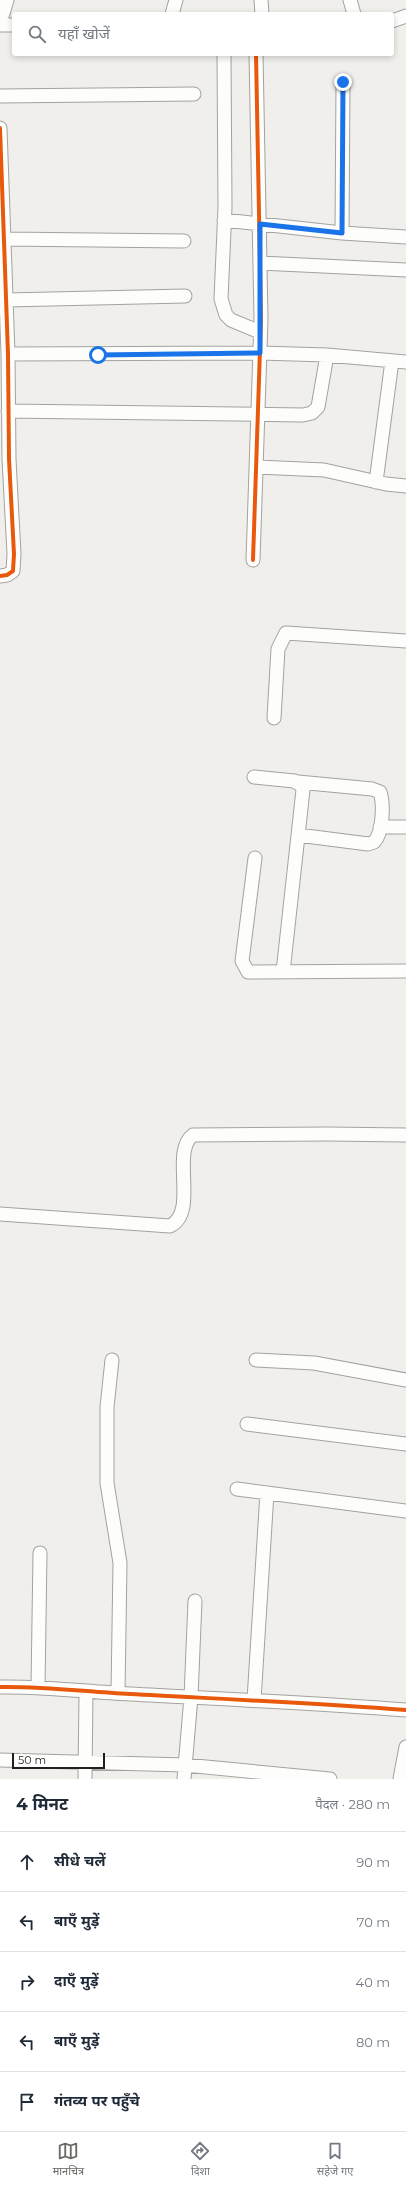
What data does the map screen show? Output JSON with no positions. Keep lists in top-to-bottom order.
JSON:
{
  "scale_bar": "50 m",
  "page": {
    "search": "यहाँ खोजें",
    "scale": "50 m",
    "heading": ["4 मिनट", "पैदल · 280 m"],
    "list": [
      ["सीधे चलें", "90 m"],
      ["बाएँ मुड़ें", "70 m"],
      ["दाएँ मुड़ें", "40 m"],
      ["बाएँ मुड़ें", "80 m"],
      "गंतव्य पर पहुँचे"
    ],
    "nav": ["मानचित्र", "दिशा", "सहेजे गए"]
  }
}
